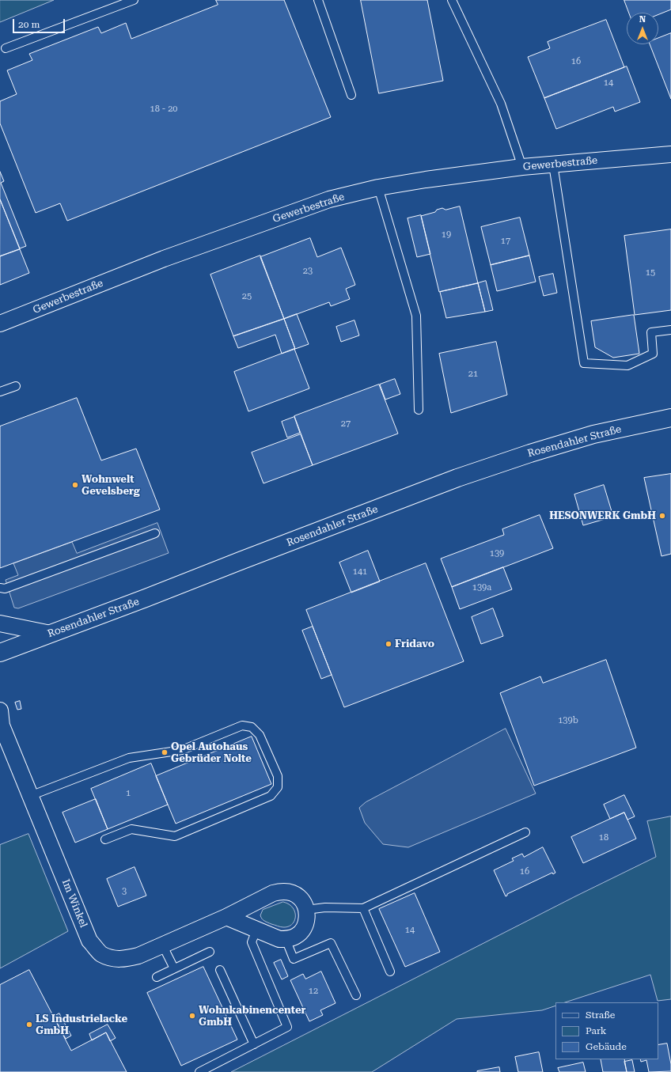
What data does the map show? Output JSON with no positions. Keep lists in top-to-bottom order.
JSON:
{
  "streets": {
    "main road": ["Rosendahler Straße"],
    "street": ["Gewerbestraße", "Im Winkel"]
  },
  "places": [
    "Wohnwelt Gevelsberg",
    "HESONWERK GmbH",
    "Fridavo",
    "Opel Autohaus Gebrüder Nolte",
    "Wohnkabinencenter GmbH",
    "LS Industrielacke GmbH"
  ],
  "house_numbers": [
    "16",
    "14",
    "18 - 20",
    "19",
    "17",
    "23",
    "15",
    "25",
    "21",
    "27",
    "139",
    "141",
    "139a",
    "139b",
    "1",
    "18",
    "16",
    "3",
    "14",
    "12"
  ],
  "legend": ["Straße", "Park", "Gebäude"],
  "scale_bar": "20 m",
  "north": "top"
}
